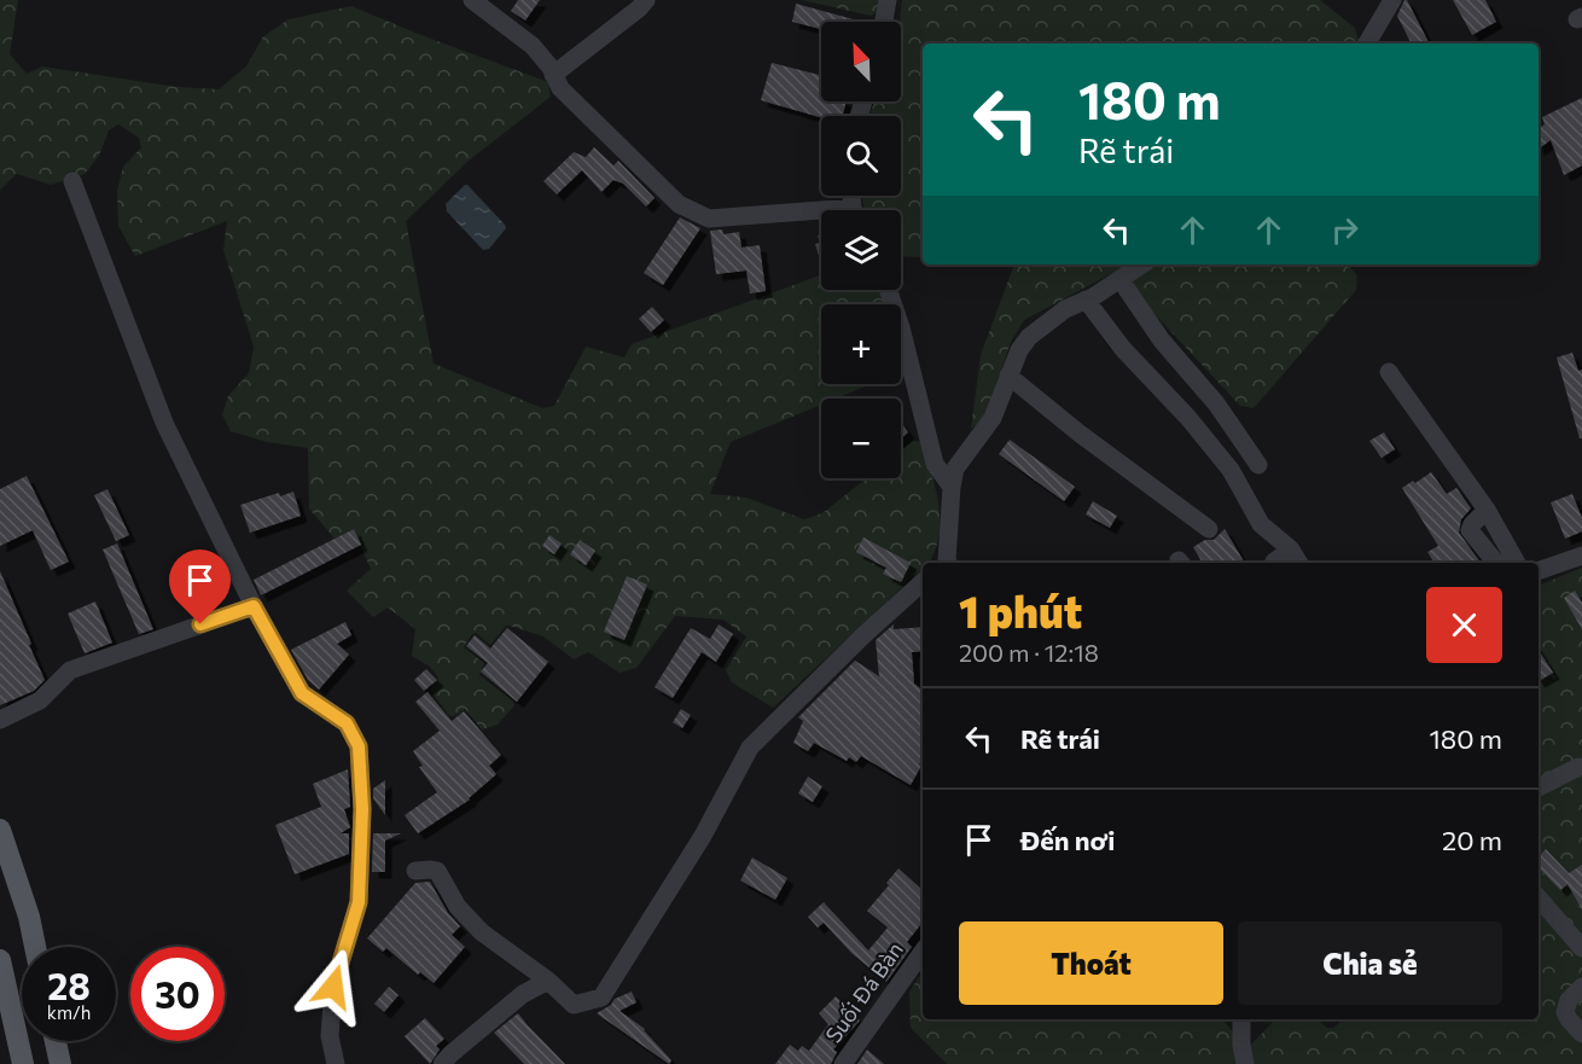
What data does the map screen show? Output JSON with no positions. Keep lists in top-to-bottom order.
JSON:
{
  "streets": {
    "street": ["Suối Đá Bàn"]
  },
  "north": "top left",
  "page": {
    "map_buttons": ["+", "−"],
    "turn": ["180 m", "Rẽ trái"],
    "heading": ["1 phút", "200 m · 12:18"],
    "list": [
      {
        "name": "Rẽ trái",
        "value": "180 m"
      },
      {
        "name": "Đến nơi",
        "value": "20 m"
      }
    ],
    "buttons": ["Thoát", "Chia sẻ"],
    "speed": "28 km/h",
    "limit": "30"
  }
}
